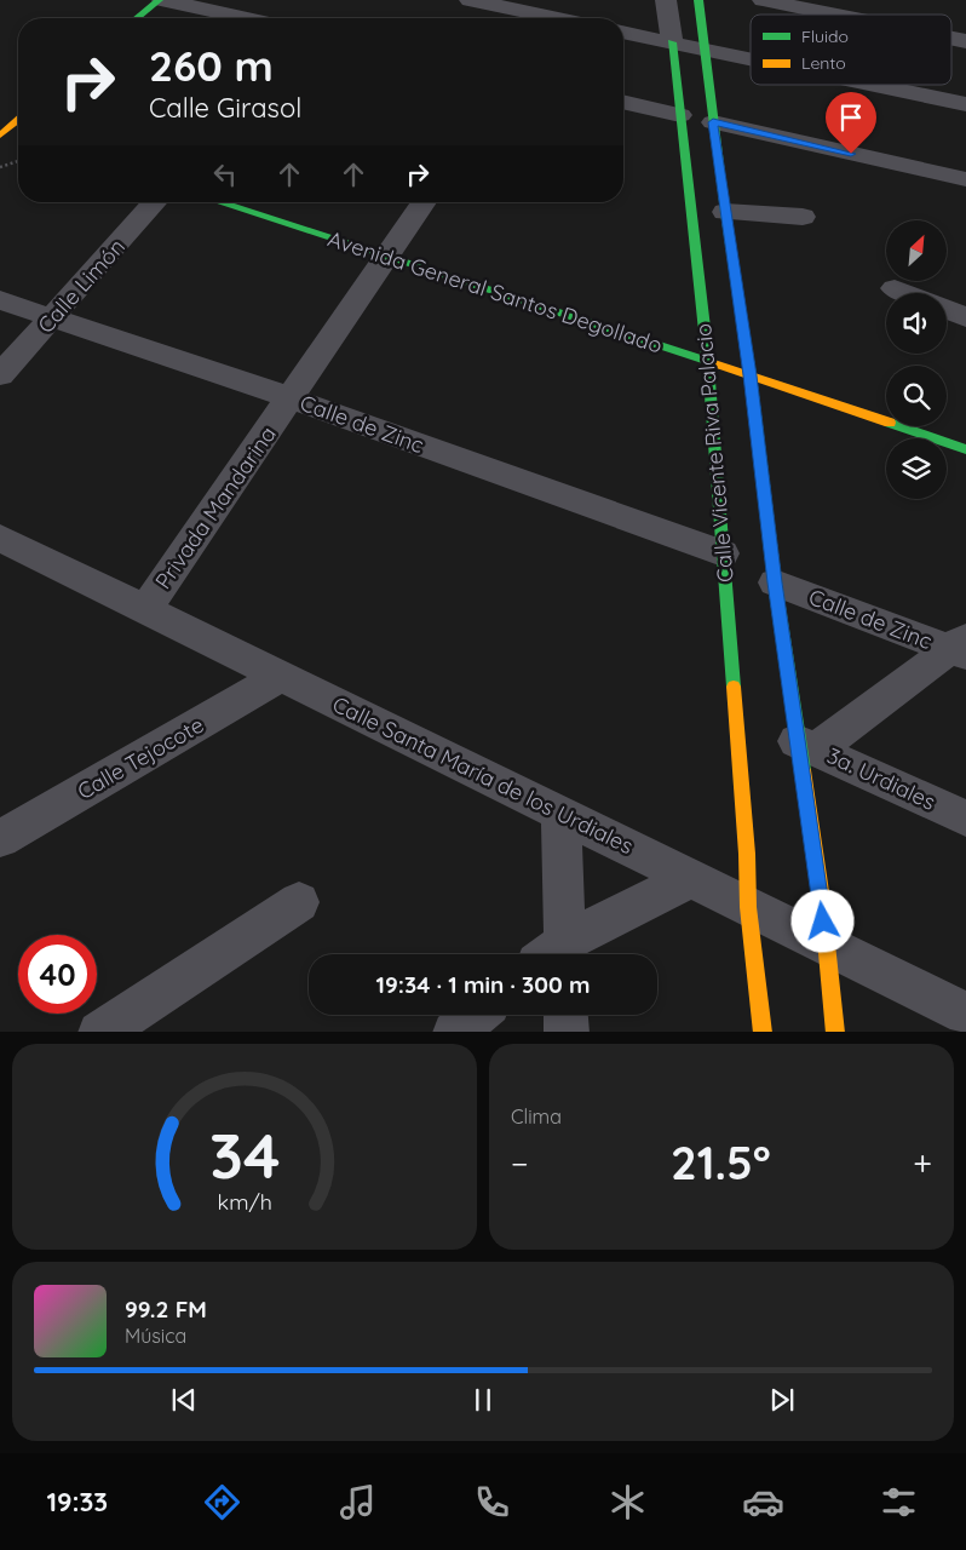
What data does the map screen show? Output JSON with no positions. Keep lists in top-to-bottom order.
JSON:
{
  "streets": {
    "street": [
      "Calle Limón",
      "Avenida General Santos Degollado",
      "Calle de Zinc",
      "Calle Vicente Riva Palacio",
      "Privada Mandarina",
      "Calle Tejocote",
      "Calle Santa María de los Urdiales",
      "3a. Urdiales"
    ]
  },
  "crossings": [
    ["Calle Limón", "Calle de Zinc"],
    ["Avenida General Santos Degollado", "Calle Vicente Riva Palacio"],
    ["Avenida General Santos Degollado", "Privada Mandarina"],
    ["Calle de Zinc", "Calle Vicente Riva Palacio"],
    ["Calle de Zinc", "Privada Mandarina"],
    ["Calle Vicente Riva Palacio", "Calle Santa María de los Urdiales"],
    ["Calle Vicente Riva Palacio", "3a. Urdiales"],
    ["Privada Mandarina", "Calle Santa María de los Urdiales"],
    ["Calle Tejocote", "Calle Santa María de los Urdiales"]
  ],
  "legend": ["Fluido", "Lento"],
  "north": "top right",
  "page": {
    "turn": ["260 m", "Calle Girasol"],
    "limit": "40",
    "trip": "19:34 · 1 min · 300 m",
    "tile": "Clima",
    "heat": ["−", "21.5°", "+"],
    "song": ["99.2 FM", "Música"],
    "tabs": "19:33",
    "gauge": ["34", "km/h"]
  }
}
